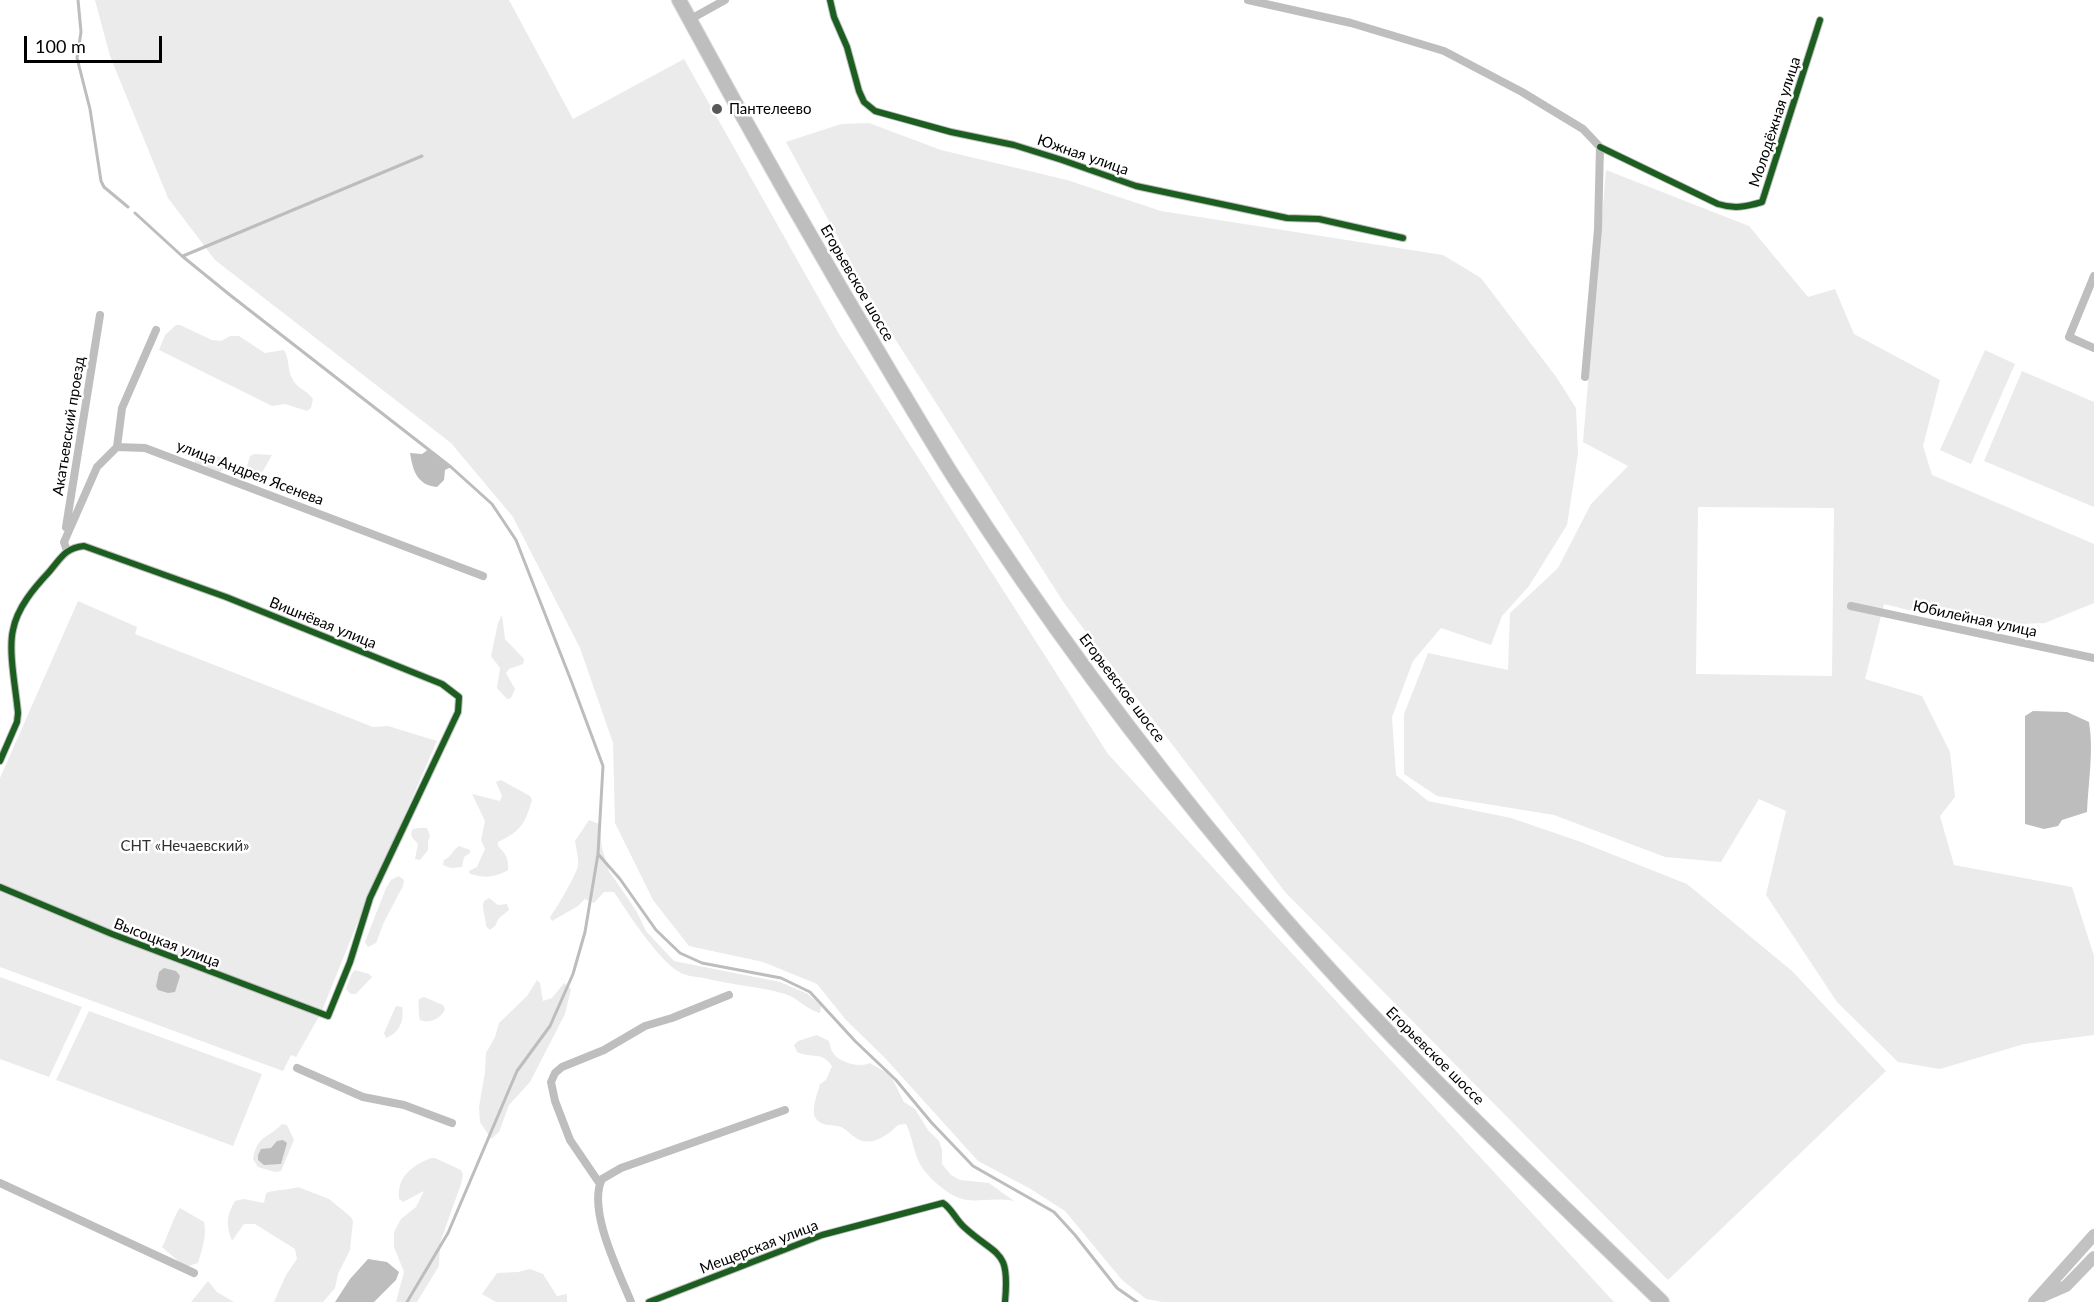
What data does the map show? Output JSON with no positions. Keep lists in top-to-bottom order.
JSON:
{
  "streets": {
    "main road": ["Егорьевское шоссе"],
    "street": [
      "Молодёжная улица",
      "Южная улица",
      "Акатьевский проезд",
      "улица Андрея Ясенева",
      "Юбилейная улица",
      "Вишнёвая улица",
      "Высоцкая улица",
      "Мещерская улица"
    ]
  },
  "crossings": [
    ["Акатьевский проезд", "Вишнёвая улица"],
    ["Вишнёвая улица", "Высоцкая улица"]
  ],
  "parks": ["СНТ «Нечаевский»"],
  "places": ["Пантелеево"],
  "scale_bar": "100 m"
}
